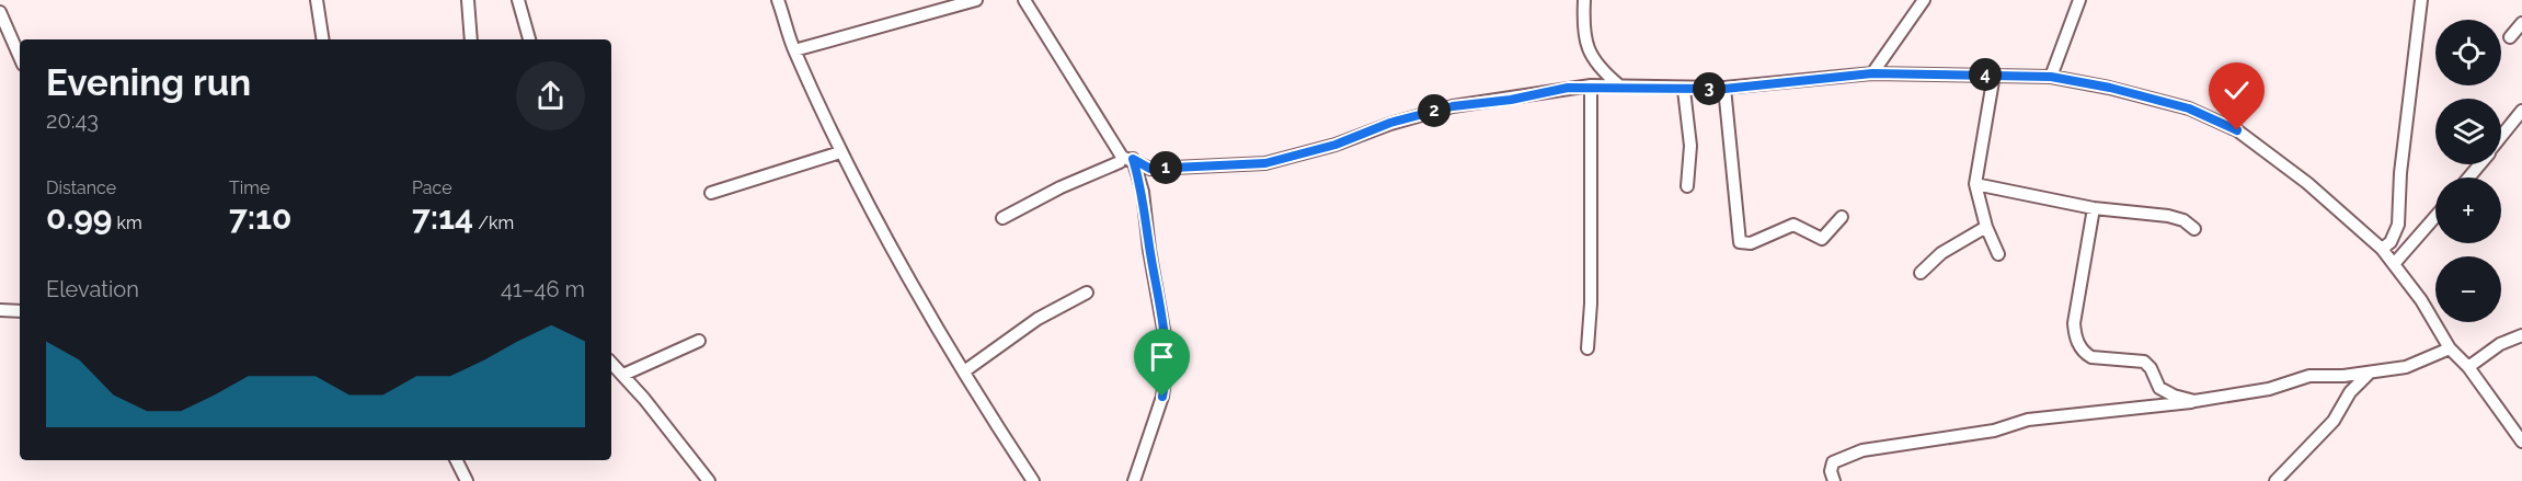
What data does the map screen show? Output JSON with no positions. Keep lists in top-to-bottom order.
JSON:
{
  "page": {
    "map_buttons": ["+", "−"],
    "heading": ["Evening run", "20:43"],
    "pins": [
      "4",
      "3",
      "2",
      "1"
    ],
    "stats": [
      ["Distance", "0.99 km"],
      ["Time", "7:10"],
      ["Pace", "7:14 /km"]
    ],
    "chart": ["Elevation", "41–46 m"]
  }
}
